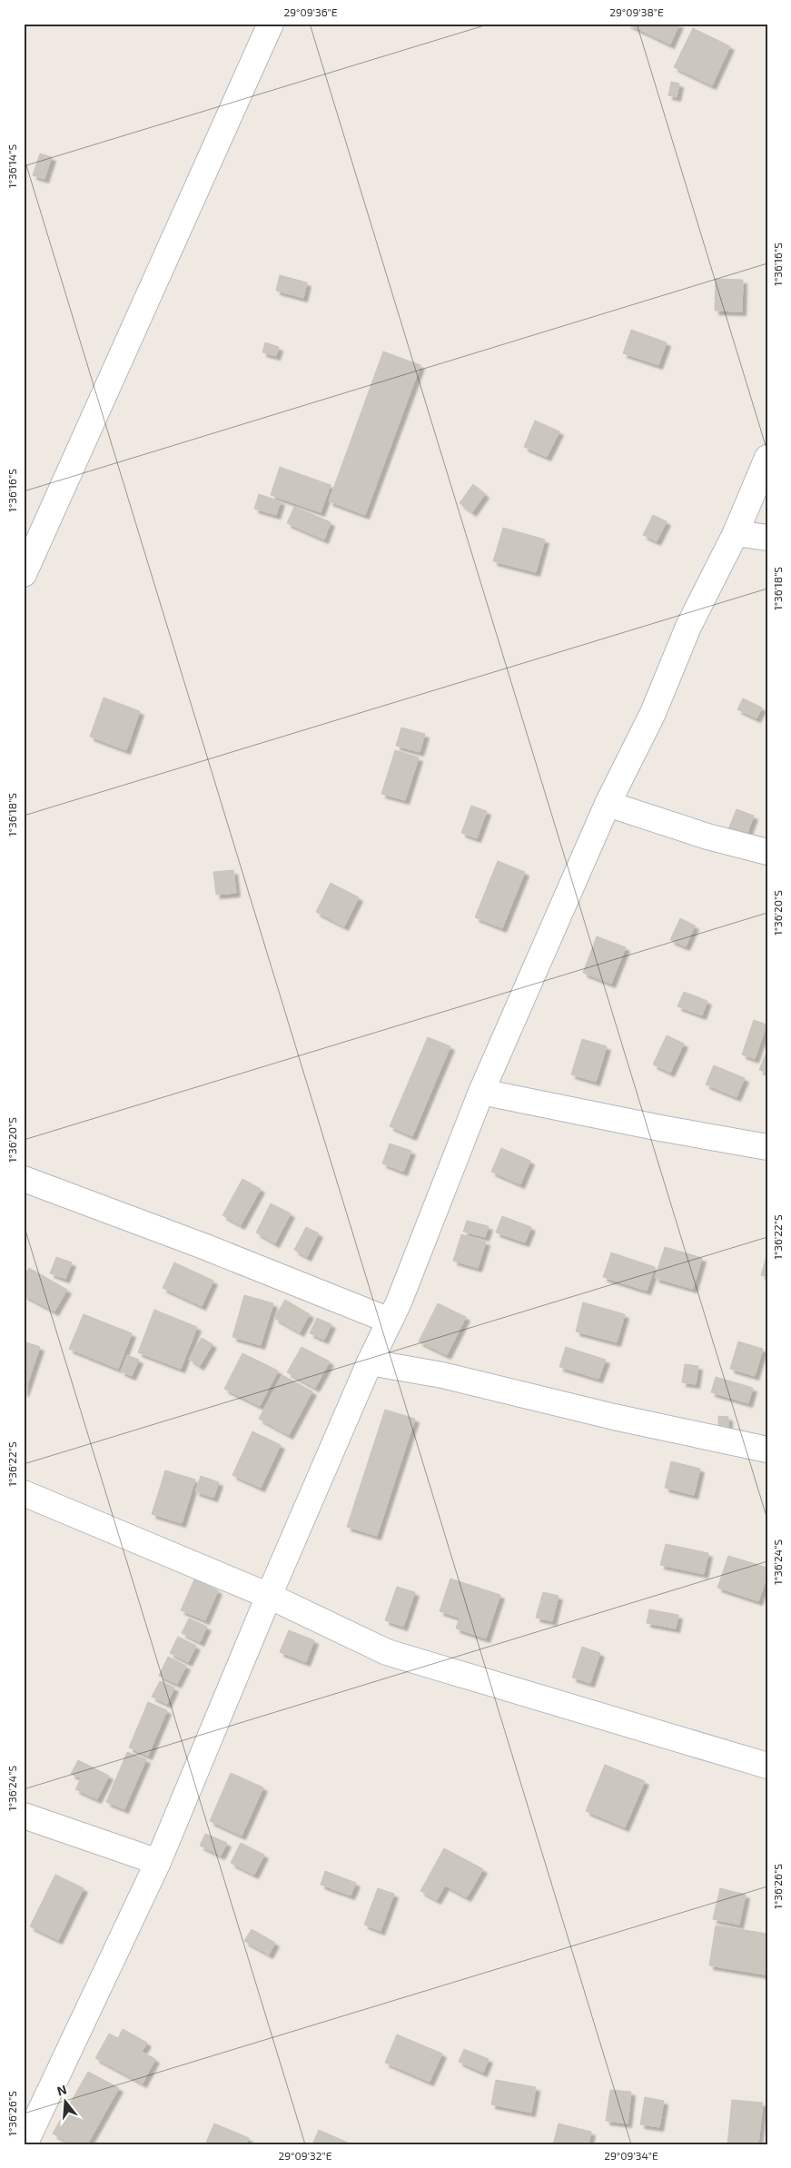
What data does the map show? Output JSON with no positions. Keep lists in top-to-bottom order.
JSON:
{
  "north": "top",
  "coordinates": [
    "29°09'36\"E",
    "29°09'38\"E",
    "1°36'14\"S",
    "1°36'16\"S",
    "1°36'18\"S",
    "1°36'20\"S",
    "1°36'22\"S",
    "1°36'24\"S",
    "1°36'26\"S",
    "29°09'32\"E",
    "29°09'34\"E"
  ]
}
